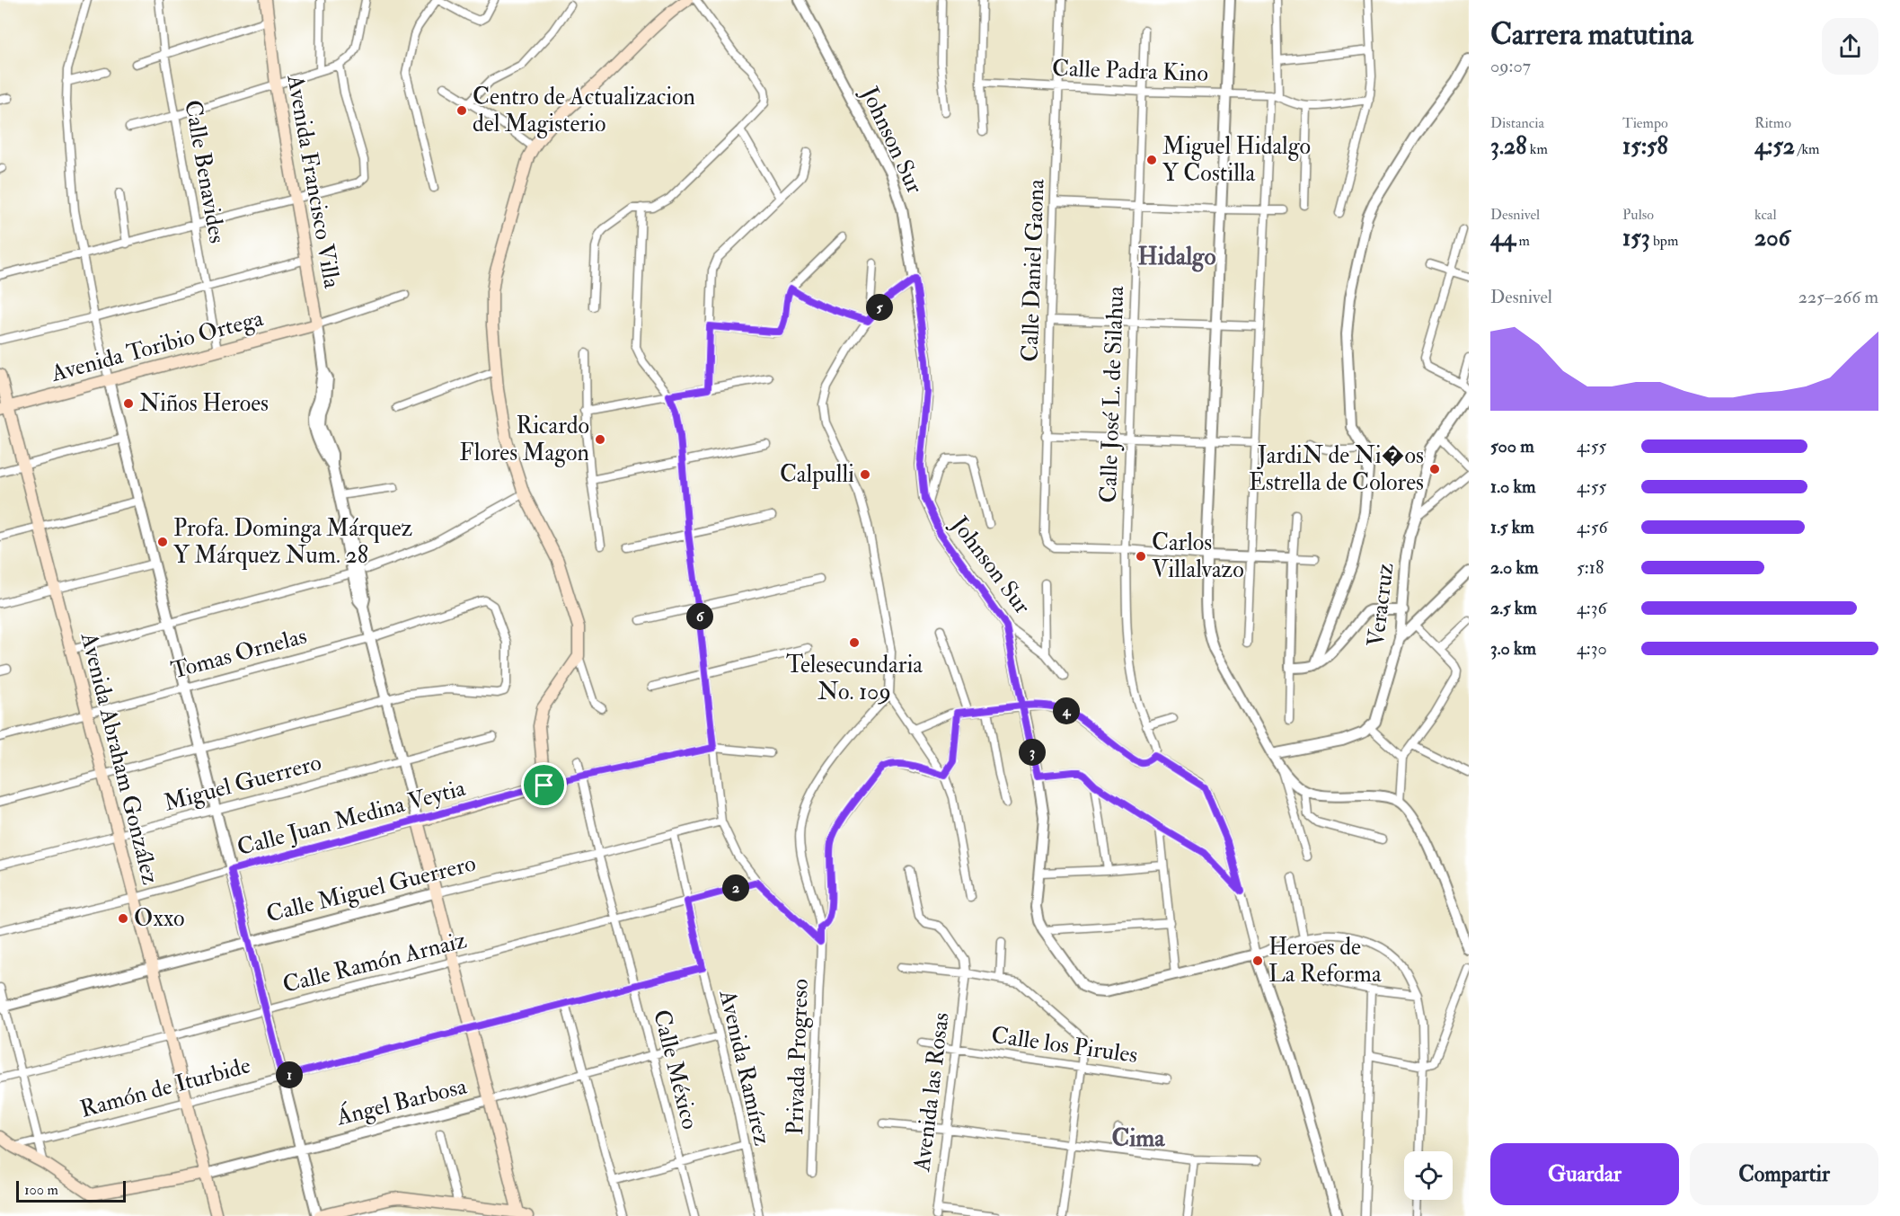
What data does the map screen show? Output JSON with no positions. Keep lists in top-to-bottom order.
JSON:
{
  "streets": {
    "main road": [
      "Avenida Francisco Villa",
      "Avenida Toribio Ortega",
      "Avenida Abraham González",
      "Calle Juan Medina Veytia",
      "Ángel Barbosa"
    ],
    "street": [
      "Calle Padra Kino",
      "Johnson Sur",
      "Calle Benavides",
      "Calle Daniel Gaona",
      "Calle José L. de Silahua",
      "Veracruz",
      "Tomas Ornelas",
      "Miguel Guerrero",
      "Calle Miguel Guerrero",
      "Calle Ramón Arnaiz",
      "Calle los Pirules",
      "Privada Progreso",
      "Avenida Ramírez",
      "Calle México",
      "Ramón de Iturbide",
      "Avenida las Rosas"
    ]
  },
  "crossings": [
    ["Calle Padra Kino", "Calle Daniel Gaona"],
    ["Calle Padra Kino", "Calle José L. de Silahua"],
    ["Calle Benavides", "Avenida Toribio Ortega"],
    ["Avenida Francisco Villa", "Avenida Toribio Ortega"],
    ["Avenida Francisco Villa", "Tomas Ornelas"],
    ["Avenida Francisco Villa", "Miguel Guerrero"],
    ["Avenida Francisco Villa", "Calle Juan Medina Veytia"],
    ["Avenida Francisco Villa", "Calle Miguel Guerrero"],
    ["Avenida Francisco Villa", "Calle Ramón Arnaiz"],
    ["Avenida Francisco Villa", "Ramón de Iturbide"],
    ["Avenida Francisco Villa", "Ángel Barbosa"],
    ["Calle Daniel Gaona", "Calle José L. de Silahua"],
    ["Avenida Toribio Ortega", "Avenida Abraham González"],
    ["Tomas Ornelas", "Avenida Abraham González"],
    ["Avenida Abraham González", "Miguel Guerrero"],
    ["Avenida Abraham González", "Calle Juan Medina Veytia"],
    ["Avenida Abraham González", "Calle Miguel Guerrero"],
    ["Avenida Abraham González", "Calle Ramón Arnaiz"],
    ["Avenida Abraham González", "Ramón de Iturbide"],
    ["Avenida Abraham González", "Ángel Barbosa"],
    ["Calle Juan Medina Veytia", "Calle México"],
    ["Calle Miguel Guerrero", "Avenida Ramírez"],
    ["Calle Miguel Guerrero", "Calle México"],
    ["Calle Ramón Arnaiz", "Avenida Ramírez"],
    ["Calle Ramón Arnaiz", "Calle México"],
    ["Calle los Pirules", "Avenida las Rosas"],
    ["Avenida Ramírez", "Ramón de Iturbide"],
    ["Avenida Ramírez", "Ángel Barbosa"],
    ["Calle México", "Ramón de Iturbide"],
    ["Calle México", "Ángel Barbosa"]
  ],
  "districts": ["Hidalgo", "Cima"],
  "places": [
    "Centro de Actualizacion del Magisterio",
    "Miguel Hidalgo Y Costilla",
    "Niños Heroes",
    "Ricardo Flores Magon",
    "JardiN de Ni�os Estrella de Colores",
    "Calpulli",
    "Profa. Dominga Márquez Y Márquez Num. 28",
    "Carlos Villalvazo",
    "Telesecundaria No. 109",
    "Oxxo",
    "Heroes de La Reforma"
  ],
  "scale_bar": "100 m",
  "page": {
    "heading": ["Carrera matutina", "09:07"],
    "stats": [
      ["Distancia", "3.28 km"],
      ["Tiempo", "15:58"],
      ["Ritmo", "4:52 /km"],
      ["Desnivel", "44 m"],
      ["Pulso", "153 bpm"],
      ["kcal", "206"]
    ],
    "chart": ["Desnivel", "225–266 m"],
    "pins": [
      "5",
      "6",
      "4",
      "3",
      "2",
      "1"
    ],
    "list": [
      {
        "name": "500 m",
        "note": "4:55"
      },
      {
        "name": "1.0 km",
        "note": "4:55"
      },
      {
        "name": "1.5 km",
        "note": "4:56"
      },
      {
        "name": "2.0 km",
        "note": "5:18"
      },
      {
        "name": "2.5 km",
        "note": "4:36"
      },
      {
        "name": "3.0 km",
        "note": "4:30"
      }
    ],
    "buttons": ["Guardar", "Compartir"],
    "scale": "100 m"
  }
}
